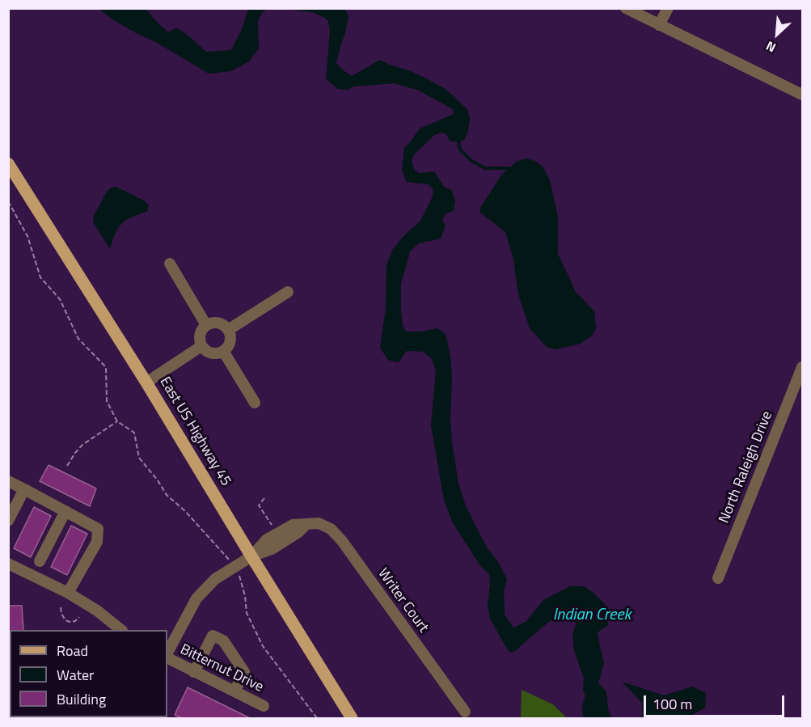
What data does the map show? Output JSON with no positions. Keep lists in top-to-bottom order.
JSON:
{
  "streets": {
    "main road": ["East US Highway 45"],
    "street": ["North Raleigh Drive", "Writer Court", "Bitternut Drive"]
  },
  "crossings": [
    ["East US Highway 45", "Writer Court"]
  ],
  "water": ["Indian Creek"],
  "legend": ["Road", "Water", "Building"],
  "scale_bar": "100 m",
  "north": "bottom left"
}
